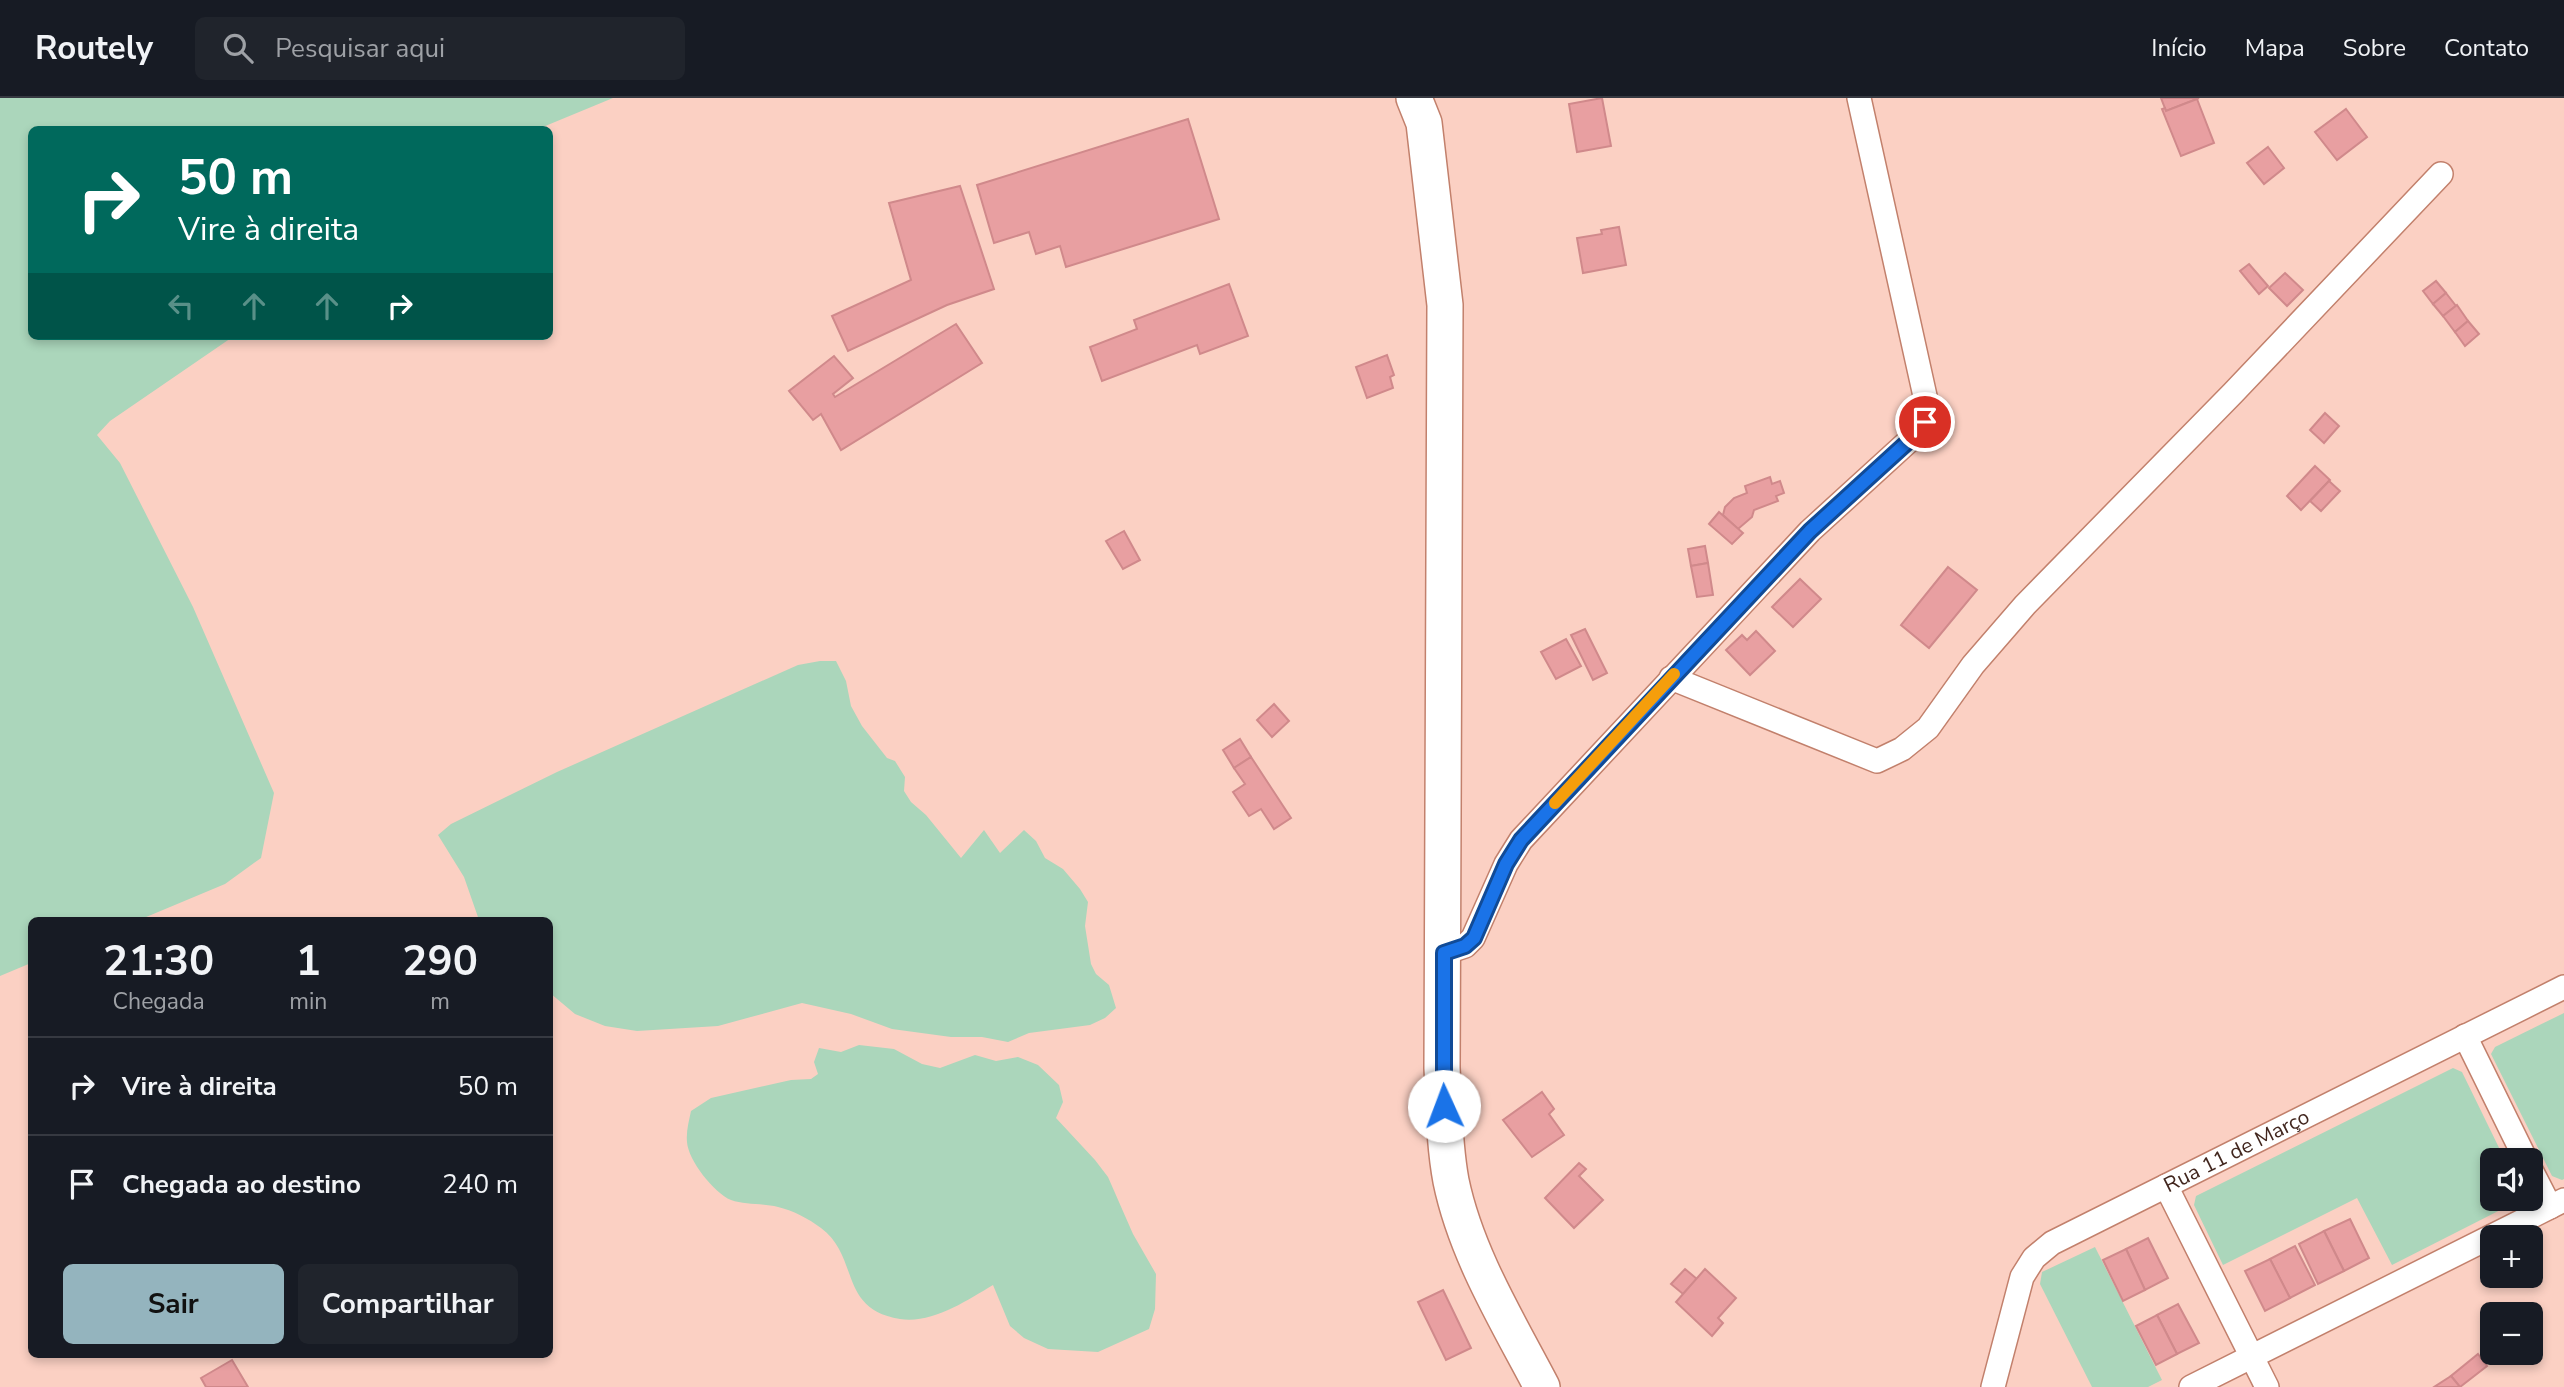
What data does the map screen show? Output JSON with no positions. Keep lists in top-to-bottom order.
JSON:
{
  "streets": {
    "street": ["Rua 11 de Março"]
  },
  "page": {
    "header": "Routely",
    "search": "Pesquisar aqui",
    "nav": [
      "Início",
      "Mapa",
      "Sobre",
      "Contato"
    ],
    "turn": ["50 m", "Vire à direita"],
    "eta": [
      "21:30",
      "Chegada",
      "1",
      "min",
      "290",
      "m"
    ],
    "list": [
      {
        "name": "Vire à direita",
        "value": "50 m"
      },
      {
        "name": "Chegada ao destino",
        "value": "240 m"
      }
    ],
    "map_buttons": ["+", "−"],
    "buttons": ["Sair", "Compartilhar"]
  }
}
